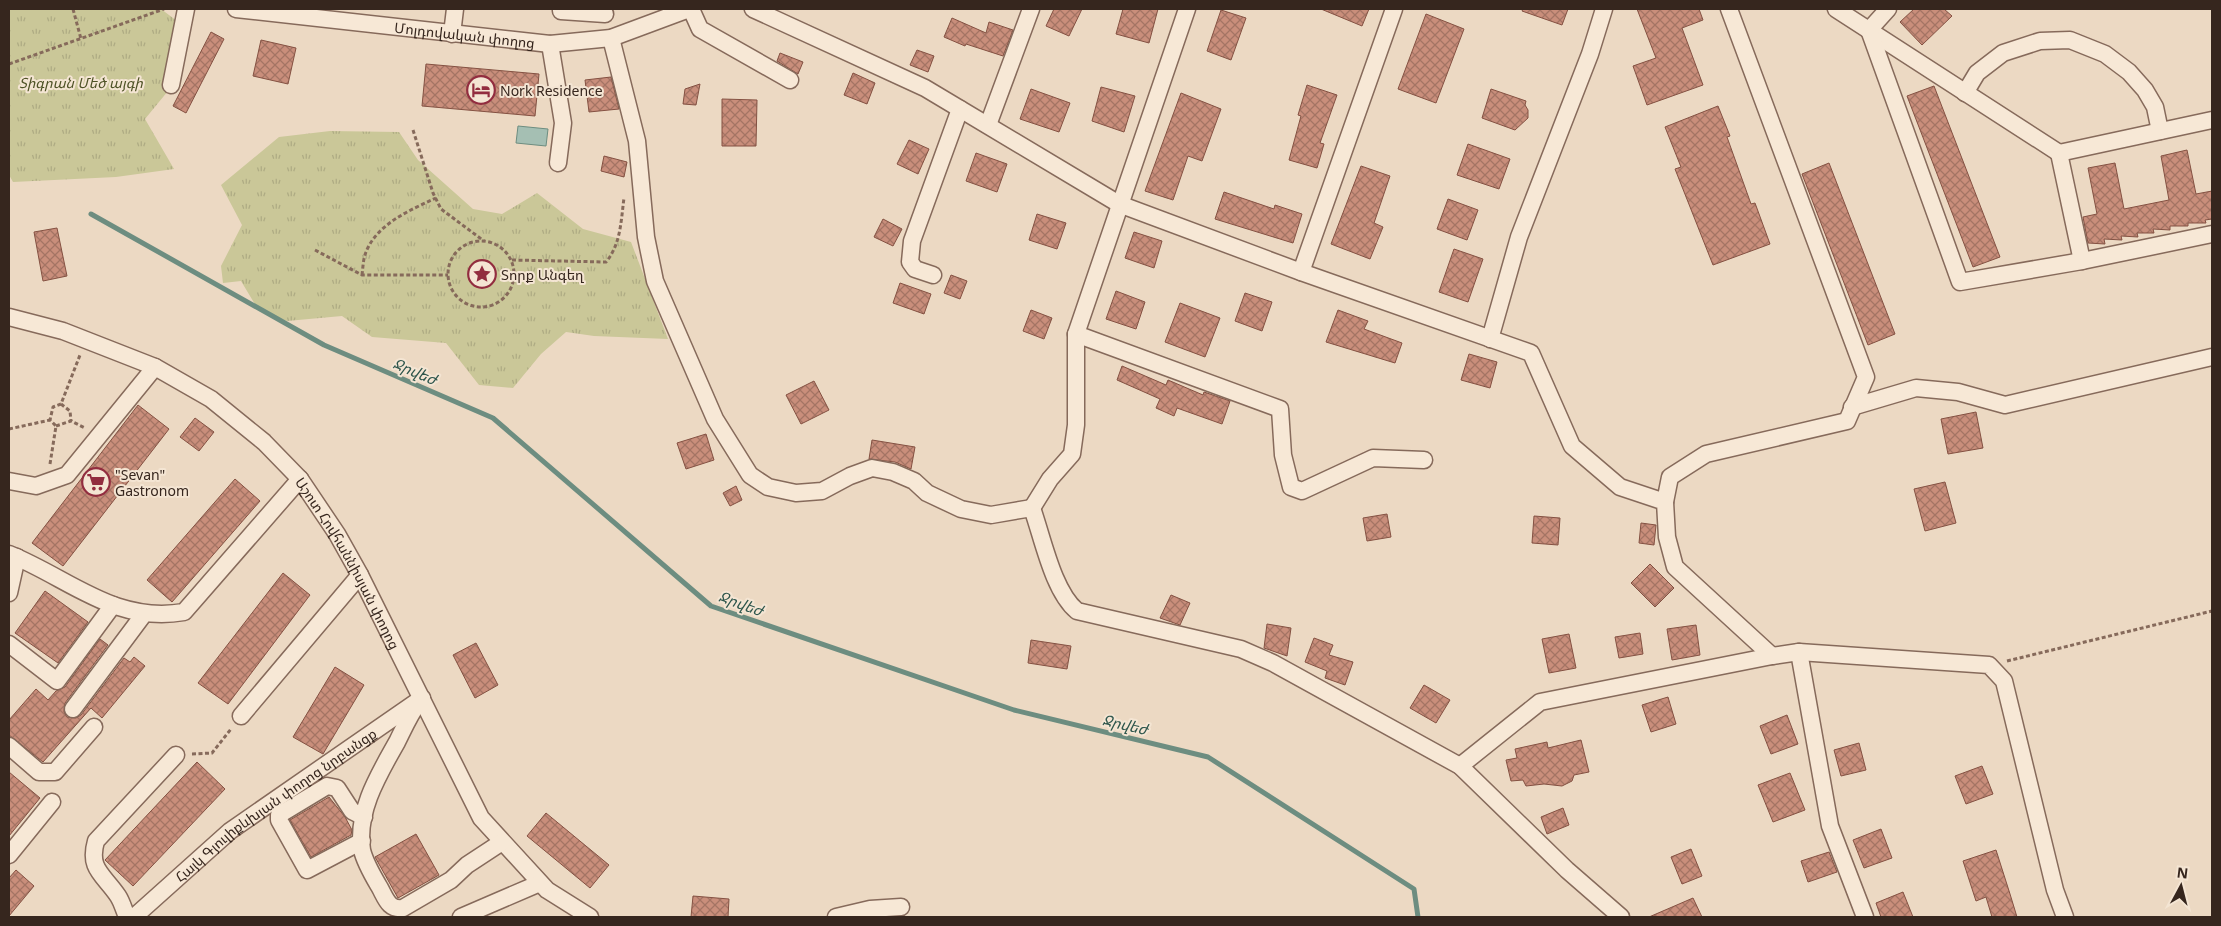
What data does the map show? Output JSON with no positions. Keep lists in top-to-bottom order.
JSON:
{
  "streets": {
    "street": ["Մոլդովական փողոց", "Աշոտ Հովհաննիսյան փողոց", "Հայկ Գյուլիքևխյան փողոց նրբանցք"]
  },
  "crossings": [
    ["Աշոտ Հովհաննիսյան փողոց", "Հայկ Գյուլիքևխյան փողոց նրբանցք"]
  ],
  "water": ["Ջրվեժ"],
  "parks": ["Տիգրան Մեծ այգի"],
  "places": {
    "hotel": ["Nork Residence"],
    "place": ["Տորք Անգեղ"],
    "supermarket": ["\"Sevan\" Gastronom"]
  },
  "north": "top"
}
